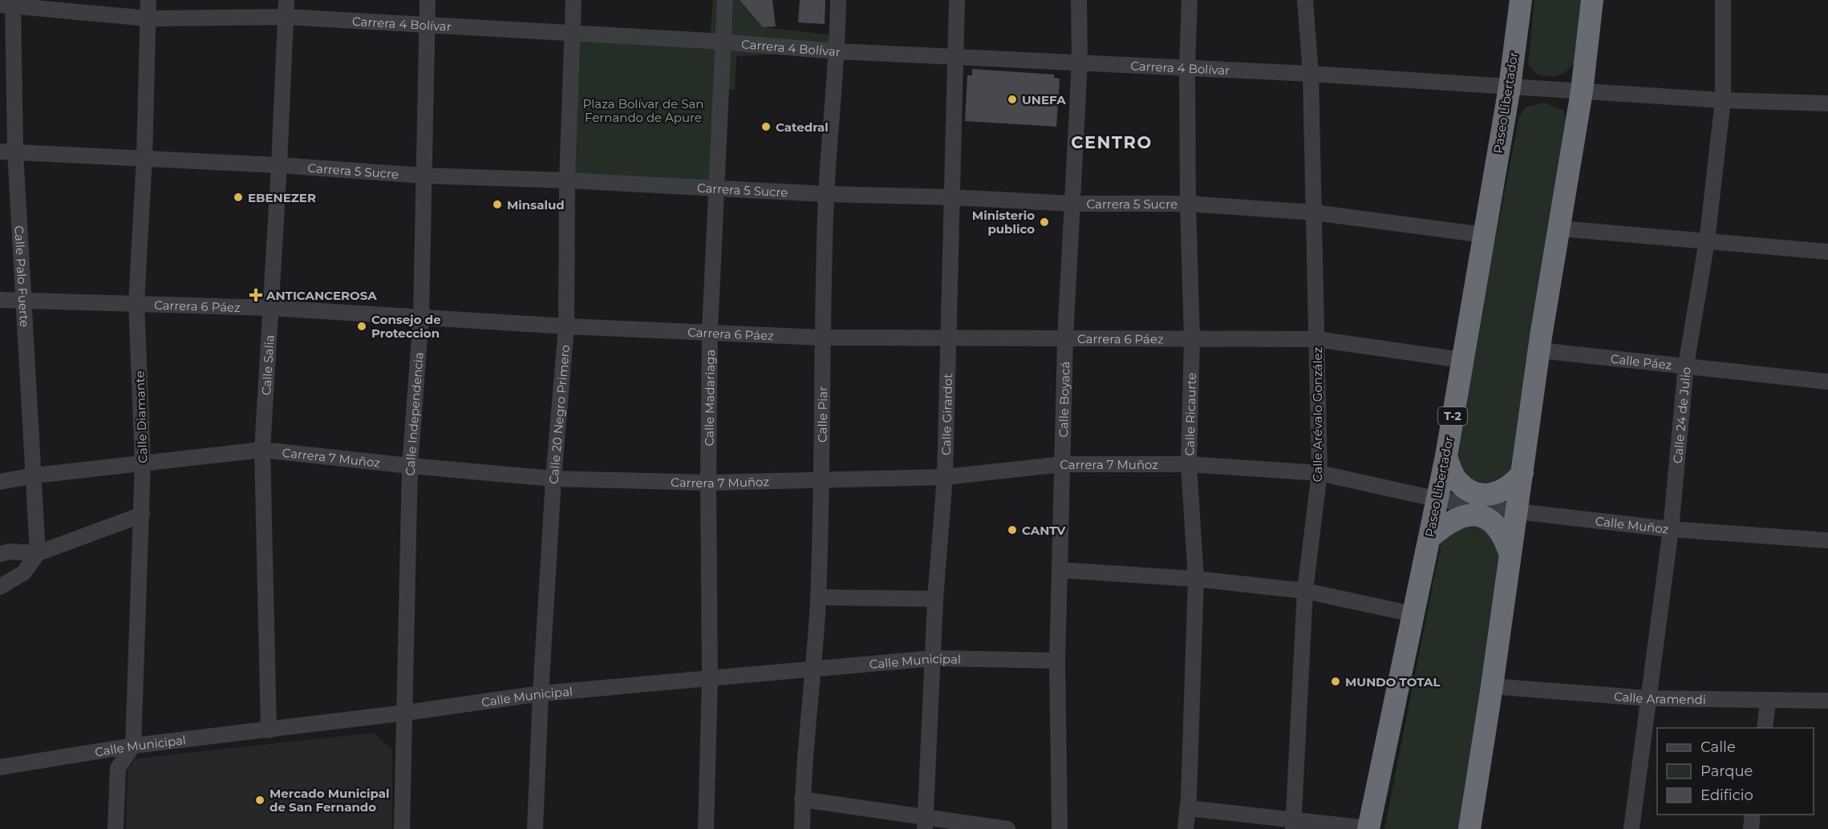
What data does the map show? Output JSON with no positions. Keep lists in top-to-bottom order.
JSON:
{
  "streets": {
    "highway": ["Paseo Libertador", "T-2"],
    "street": [
      "Carrera 4 Bolívar",
      "Carrera 5 Sucre",
      "Calle Palo Fuerte",
      "Carrera 6 Páez",
      "Calle Páez",
      "Calle Salia",
      "Calle Madariaga",
      "Calle Boyacá",
      "Calle Independencia",
      "Calle 20 Negro Primero",
      "Calle Piar",
      "Calle Girardot",
      "Calle Ricaurte",
      "Calle Arévalo González",
      "Calle 24 de Julio",
      "Calle Diamante",
      "Carrera 7 Muñoz",
      "Calle Muñoz",
      "Calle Municipal",
      "Calle Aramendi"
    ]
  },
  "crossings": [
    ["Carrera 4 Bolívar", "Paseo Libertador"],
    ["Carrera 4 Bolívar", "Calle Palo Fuerte"],
    ["Carrera 4 Bolívar", "Calle Salia"],
    ["Carrera 4 Bolívar", "Calle Madariaga"],
    ["Carrera 4 Bolívar", "Calle Boyacá"],
    ["Carrera 4 Bolívar", "Calle Independencia"],
    ["Carrera 4 Bolívar", "Calle 20 Negro Primero"],
    ["Carrera 4 Bolívar", "Calle Piar"],
    ["Carrera 4 Bolívar", "Calle Girardot"],
    ["Carrera 4 Bolívar", "Calle Ricaurte"],
    ["Carrera 4 Bolívar", "Calle Arévalo González"],
    ["Carrera 4 Bolívar", "Calle 24 de Julio"],
    ["Carrera 4 Bolívar", "Calle Diamante"],
    ["Paseo Libertador", "Carrera 5 Sucre"],
    ["Paseo Libertador", "Carrera 6 Páez"],
    ["Paseo Libertador", "Carrera 7 Muñoz"],
    ["Paseo Libertador", "Calle Muñoz"],
    ["Carrera 5 Sucre", "Calle Palo Fuerte"],
    ["Carrera 5 Sucre", "Calle Salia"],
    ["Carrera 5 Sucre", "Calle Madariaga"],
    ["Carrera 5 Sucre", "Calle Boyacá"],
    ["Carrera 5 Sucre", "Calle Independencia"],
    ["Carrera 5 Sucre", "Calle 20 Negro Primero"],
    ["Carrera 5 Sucre", "Calle Piar"],
    ["Carrera 5 Sucre", "Calle Girardot"],
    ["Carrera 5 Sucre", "Calle Ricaurte"],
    ["Carrera 5 Sucre", "Calle Arévalo González"],
    ["Carrera 5 Sucre", "Calle Diamante"],
    ["Calle Palo Fuerte", "Carrera 6 Páez"],
    ["Calle Palo Fuerte", "Carrera 7 Muñoz"],
    ["Carrera 6 Páez", "Calle Salia"],
    ["Carrera 6 Páez", "Calle Madariaga"],
    ["Carrera 6 Páez", "Calle Boyacá"],
    ["Carrera 6 Páez", "Calle Independencia"],
    ["Carrera 6 Páez", "Calle 20 Negro Primero"],
    ["Carrera 6 Páez", "Calle Piar"],
    ["Carrera 6 Páez", "Calle Girardot"],
    ["Carrera 6 Páez", "Calle Ricaurte"],
    ["Carrera 6 Páez", "Calle Arévalo González"],
    ["Carrera 6 Páez", "Calle Diamante"],
    ["Calle Páez", "Calle 24 de Julio"],
    ["Calle Salia", "Carrera 7 Muñoz"],
    ["Calle Salia", "Calle Municipal"],
    ["Calle Madariaga", "Carrera 7 Muñoz"],
    ["Calle Madariaga", "Calle Municipal"],
    ["Calle Boyacá", "Carrera 7 Muñoz"],
    ["Calle Boyacá", "Calle Municipal"],
    ["Calle Independencia", "Carrera 7 Muñoz"],
    ["Calle Independencia", "Calle Municipal"],
    ["Calle 20 Negro Primero", "Carrera 7 Muñoz"],
    ["Calle 20 Negro Primero", "Calle Municipal"],
    ["Calle Piar", "Carrera 7 Muñoz"],
    ["Calle Piar", "Calle Municipal"],
    ["Calle Girardot", "Carrera 7 Muñoz"],
    ["Calle Girardot", "Calle Municipal"],
    ["Calle Ricaurte", "Carrera 7 Muñoz"],
    ["Calle Arévalo González", "Carrera 7 Muñoz"],
    ["Calle 24 de Julio", "Calle Muñoz"],
    ["Calle 24 de Julio", "Calle Aramendi"],
    ["Calle Diamante", "Carrera 7 Muñoz"],
    ["Calle Diamante", "Calle Municipal"],
    ["Carrera 7 Muñoz", "Calle Muñoz"]
  ],
  "districts": ["CENTRO"],
  "parks": ["Plaza Bolívar de San Fernando de Apure"],
  "places": {
    "other": [
      "UNEFA",
      "Catedral",
      "EBENEZER",
      "Minsalud",
      "Ministerio publico",
      "Consejo de Proteccion",
      "CANTV",
      "MUNDO TOTAL",
      "Mercado Municipal de San Fernando"
    ],
    "health": ["ANTICANCEROSA"]
  },
  "legend": ["Calle", "Parque", "Edificio"]
}
